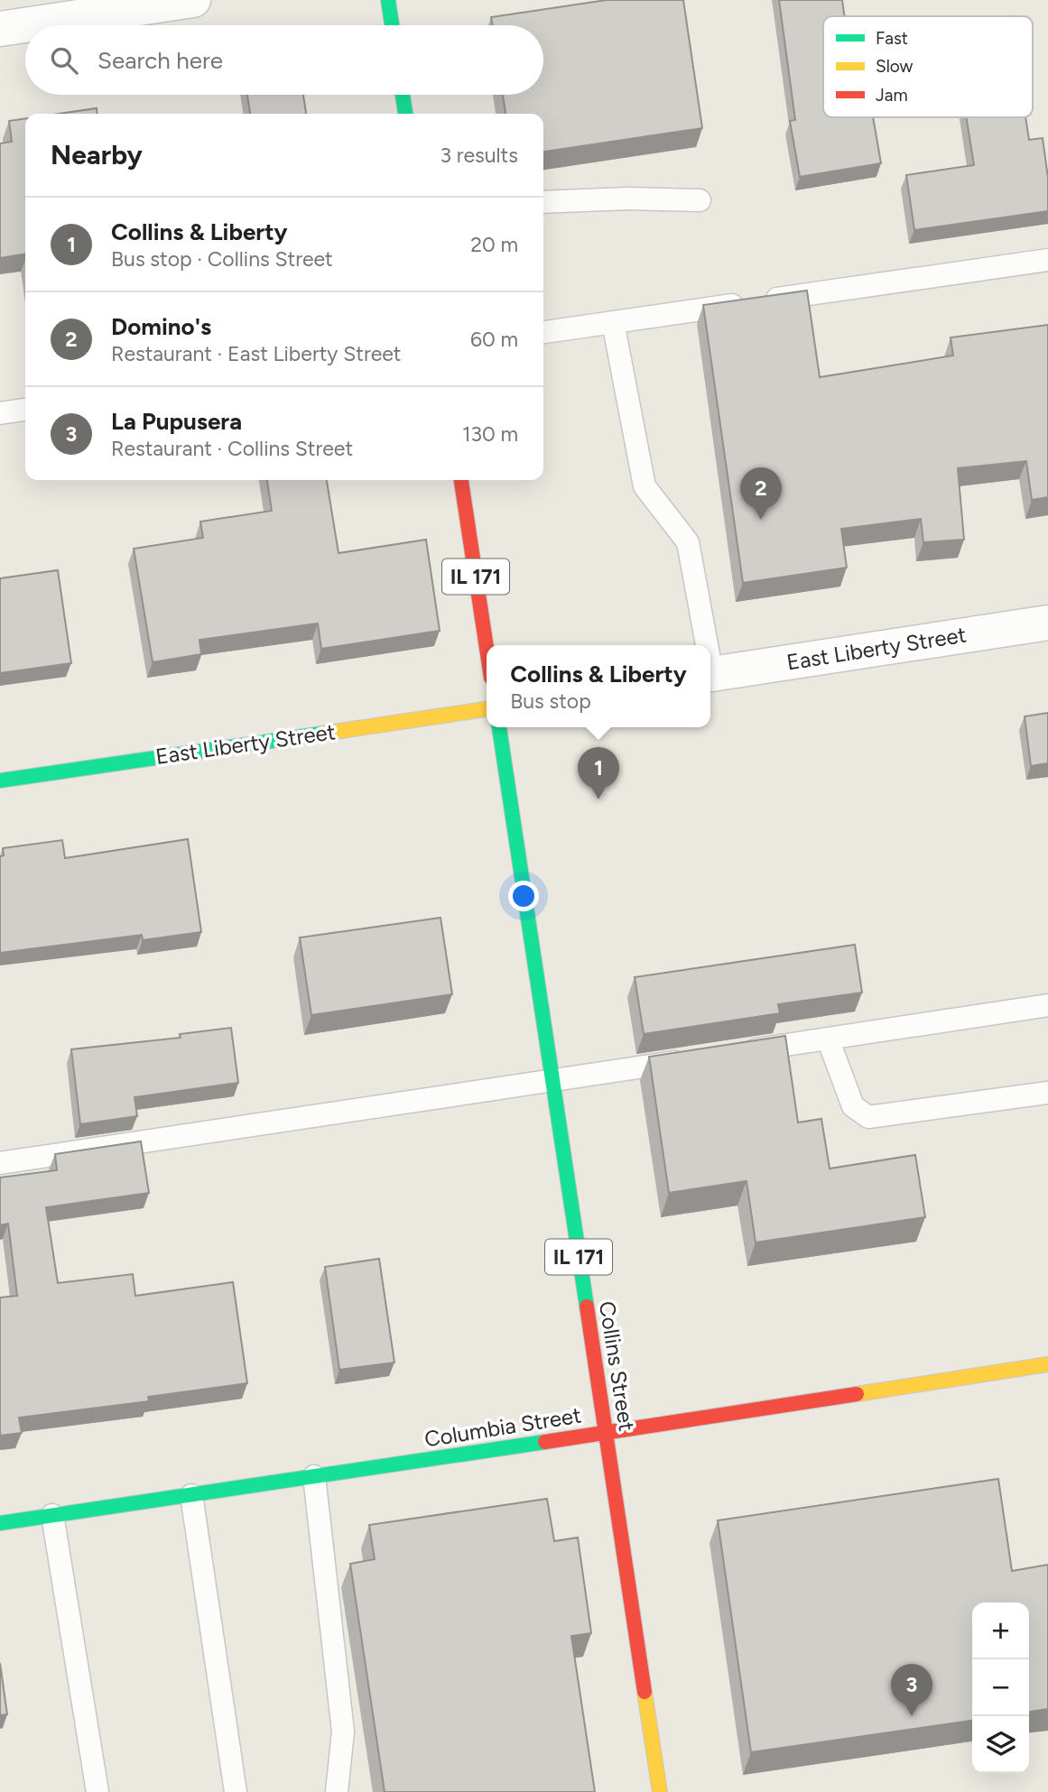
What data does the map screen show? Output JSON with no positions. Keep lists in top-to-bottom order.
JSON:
{
  "streets": {
    "street": [
      "IL 171",
      "East Liberty Street",
      "Collins Street",
      "Columbia Street"
    ]
  },
  "crossings": [
    ["Collins Street", "Columbia Street"]
  ],
  "legend": ["Fast", "Slow", "Jam"],
  "page": {
    "search": "Search here",
    "heading": ["Nearby", "3 results"],
    "list": [
      {
        "mark": "1",
        "name": "Collins & Liberty",
        "note": "Bus stop · Collins Street",
        "value": "20 m"
      },
      {
        "mark": "2",
        "name": "Domino's",
        "note": "Restaurant · East Liberty Street",
        "value": "60 m"
      },
      {
        "mark": "3",
        "name": "La Pupusera",
        "note": "Restaurant · Collins Street",
        "value": "130 m"
      }
    ],
    "pins": ["2", "1", "3"],
    "popup": ["Collins & Liberty", "Bus stop"],
    "map_buttons": ["+", "−"]
  }
}
